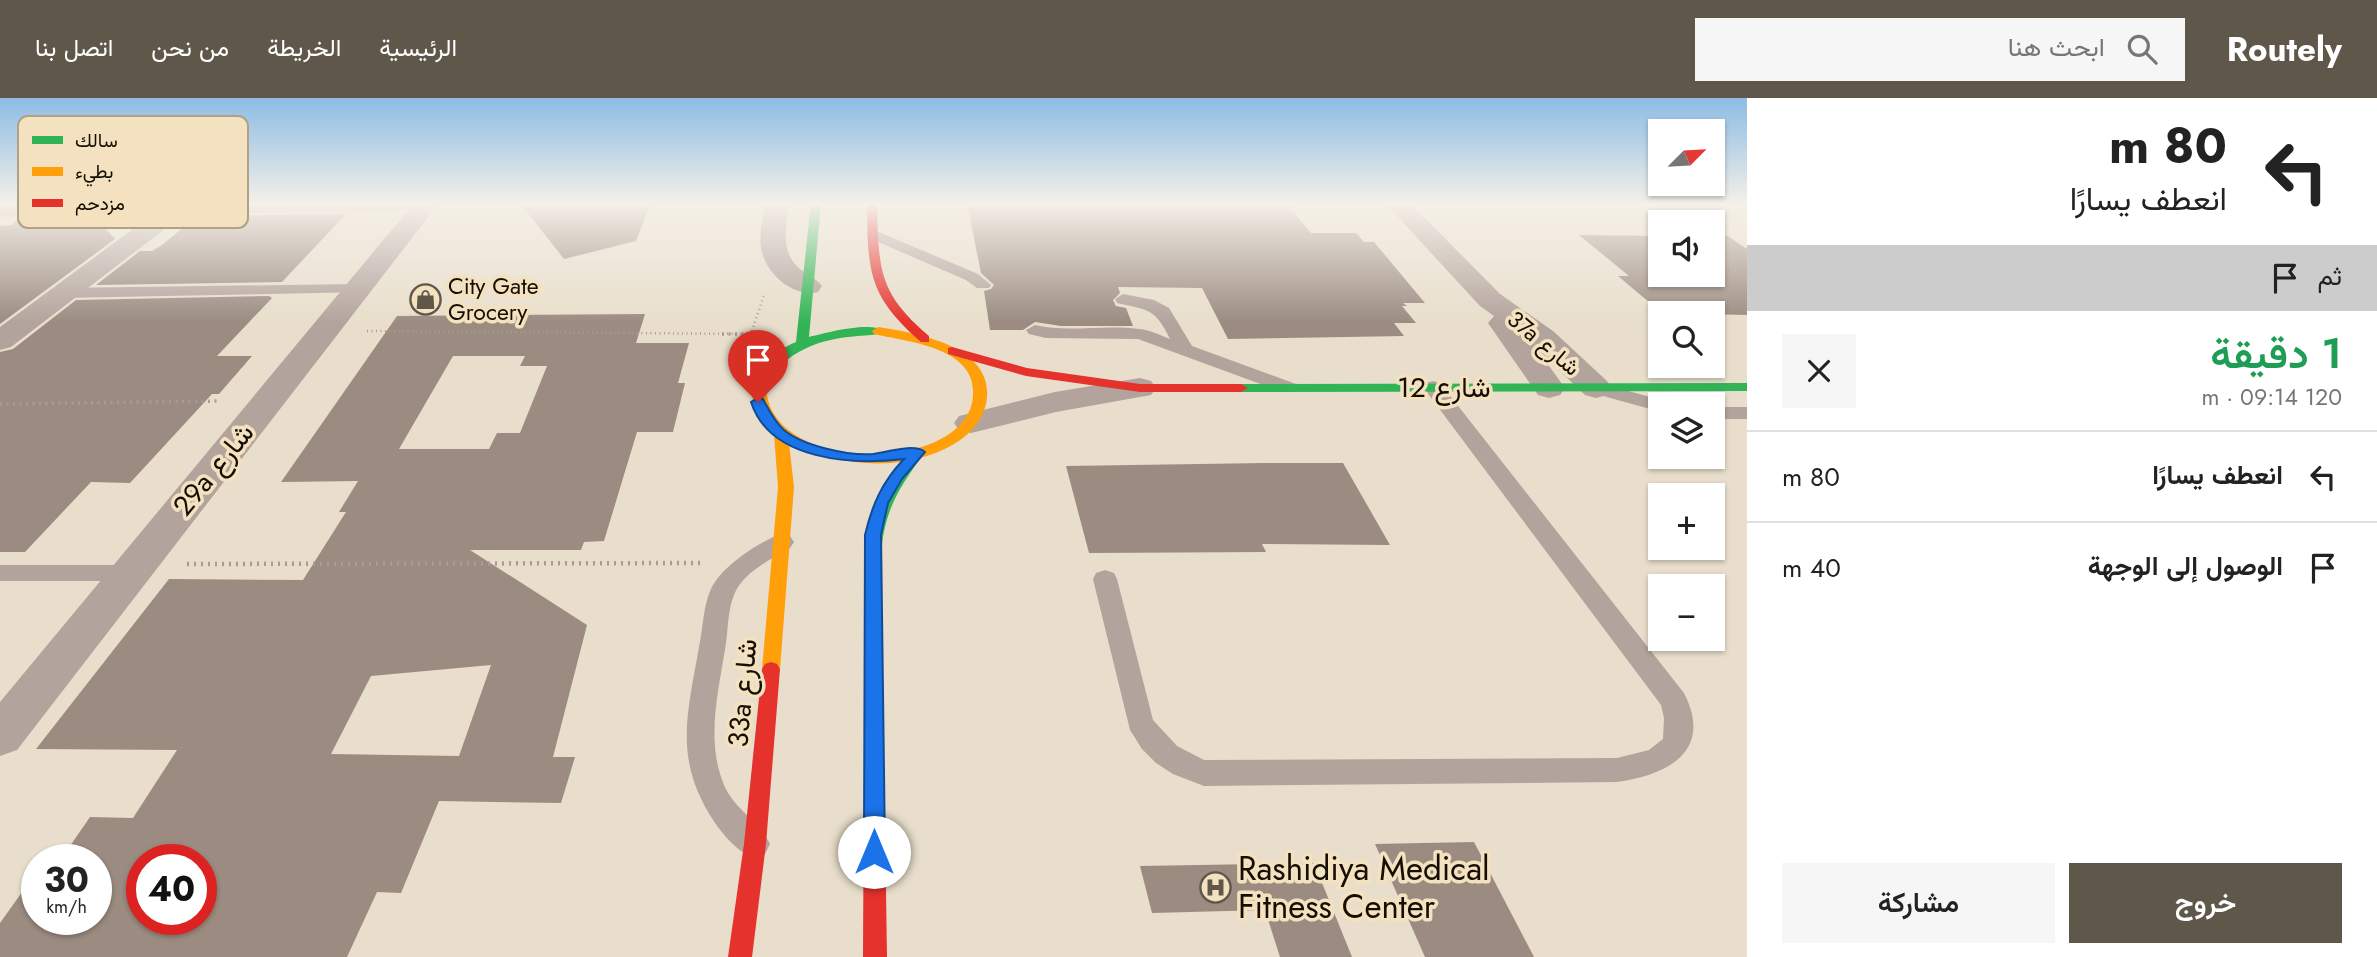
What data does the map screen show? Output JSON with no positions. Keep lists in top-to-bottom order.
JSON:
{
  "streets": {
    "street": [
      "37a شارع",
      "شارع 12",
      "29a شارع",
      "33a شارع"
    ]
  },
  "crossings": [
    ["37a شارع", "شارع 12"],
    ["شارع 12", "33a شارع"]
  ],
  "places": {
    "shop": ["City Gate Grocery"],
    "hospital": ["Rashidiya Medical Fitness Center"]
  },
  "legend": ["سالك", "بطيء", "مزدحم"],
  "north": "top right",
  "page": {
    "header": "Routely",
    "search": "ابحث هنا",
    "nav": [
      "الرئيسية",
      "الخريطة",
      "من نحن",
      "اتصل بنا"
    ],
    "turn": ["80 m", "انعطف يسارًا"],
    "map_buttons": ["+", "−"],
    "then": "ثم",
    "heading": ["1 دقيقة", "120 m · 09:14"],
    "list": [
      {
        "name": "انعطف يسارًا",
        "value": "80 m"
      },
      {
        "name": "الوصول إلى الوجهة",
        "value": "40 m"
      }
    ],
    "speed": "30 km/h",
    "limit": "40",
    "buttons": ["خروج", "مشاركة"]
  }
}
